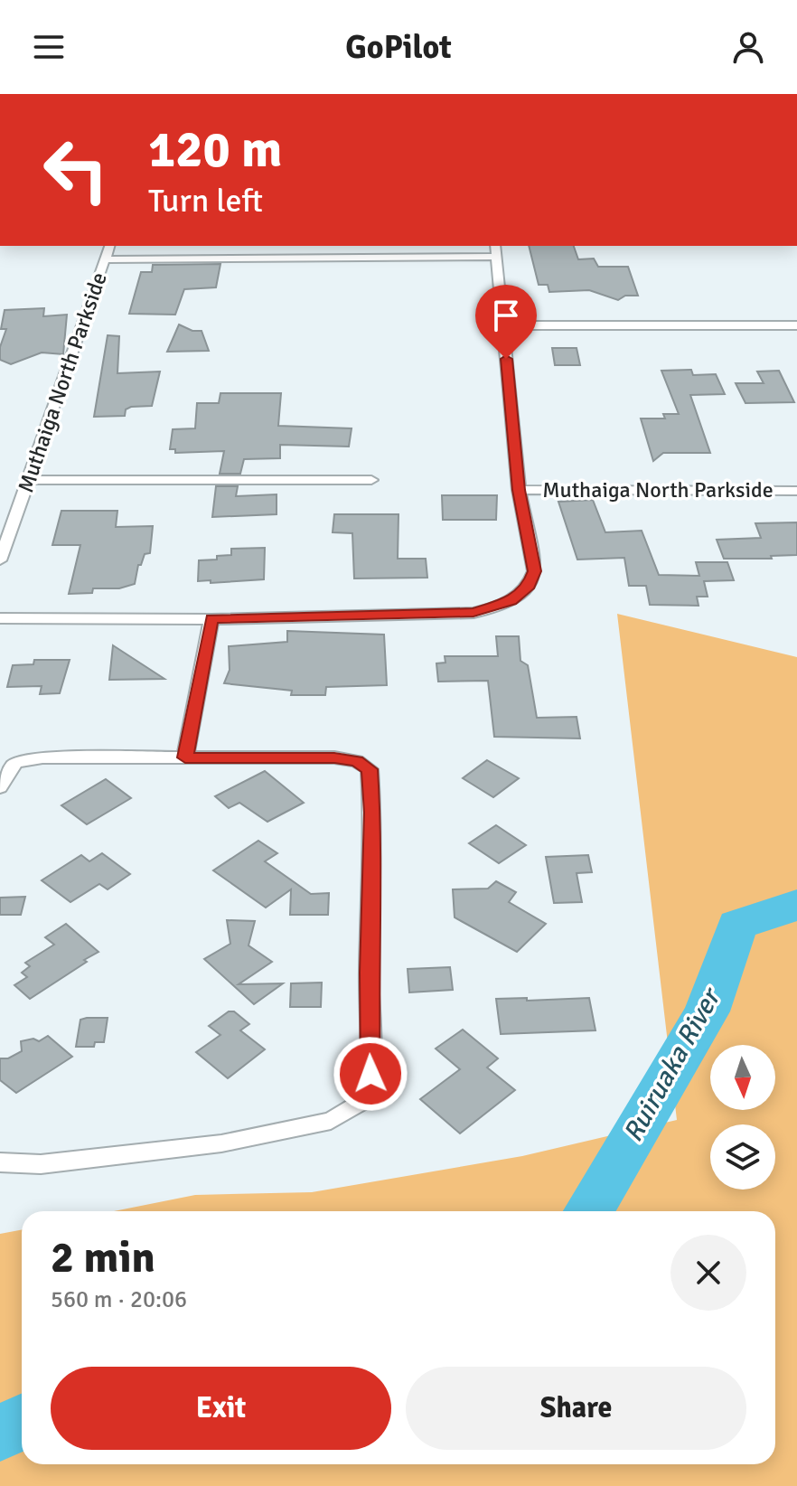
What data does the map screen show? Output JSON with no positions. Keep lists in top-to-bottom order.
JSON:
{
  "streets": {
    "street": ["Muthaiga North Parkside"]
  },
  "water": ["Ruiruaka River"],
  "north": "bottom",
  "page": {
    "header": "GoPilot",
    "turn": ["120 m", "Turn left"],
    "heading": ["2 min", "560 m · 20:06"],
    "buttons": ["Exit", "Share"]
  }
}
